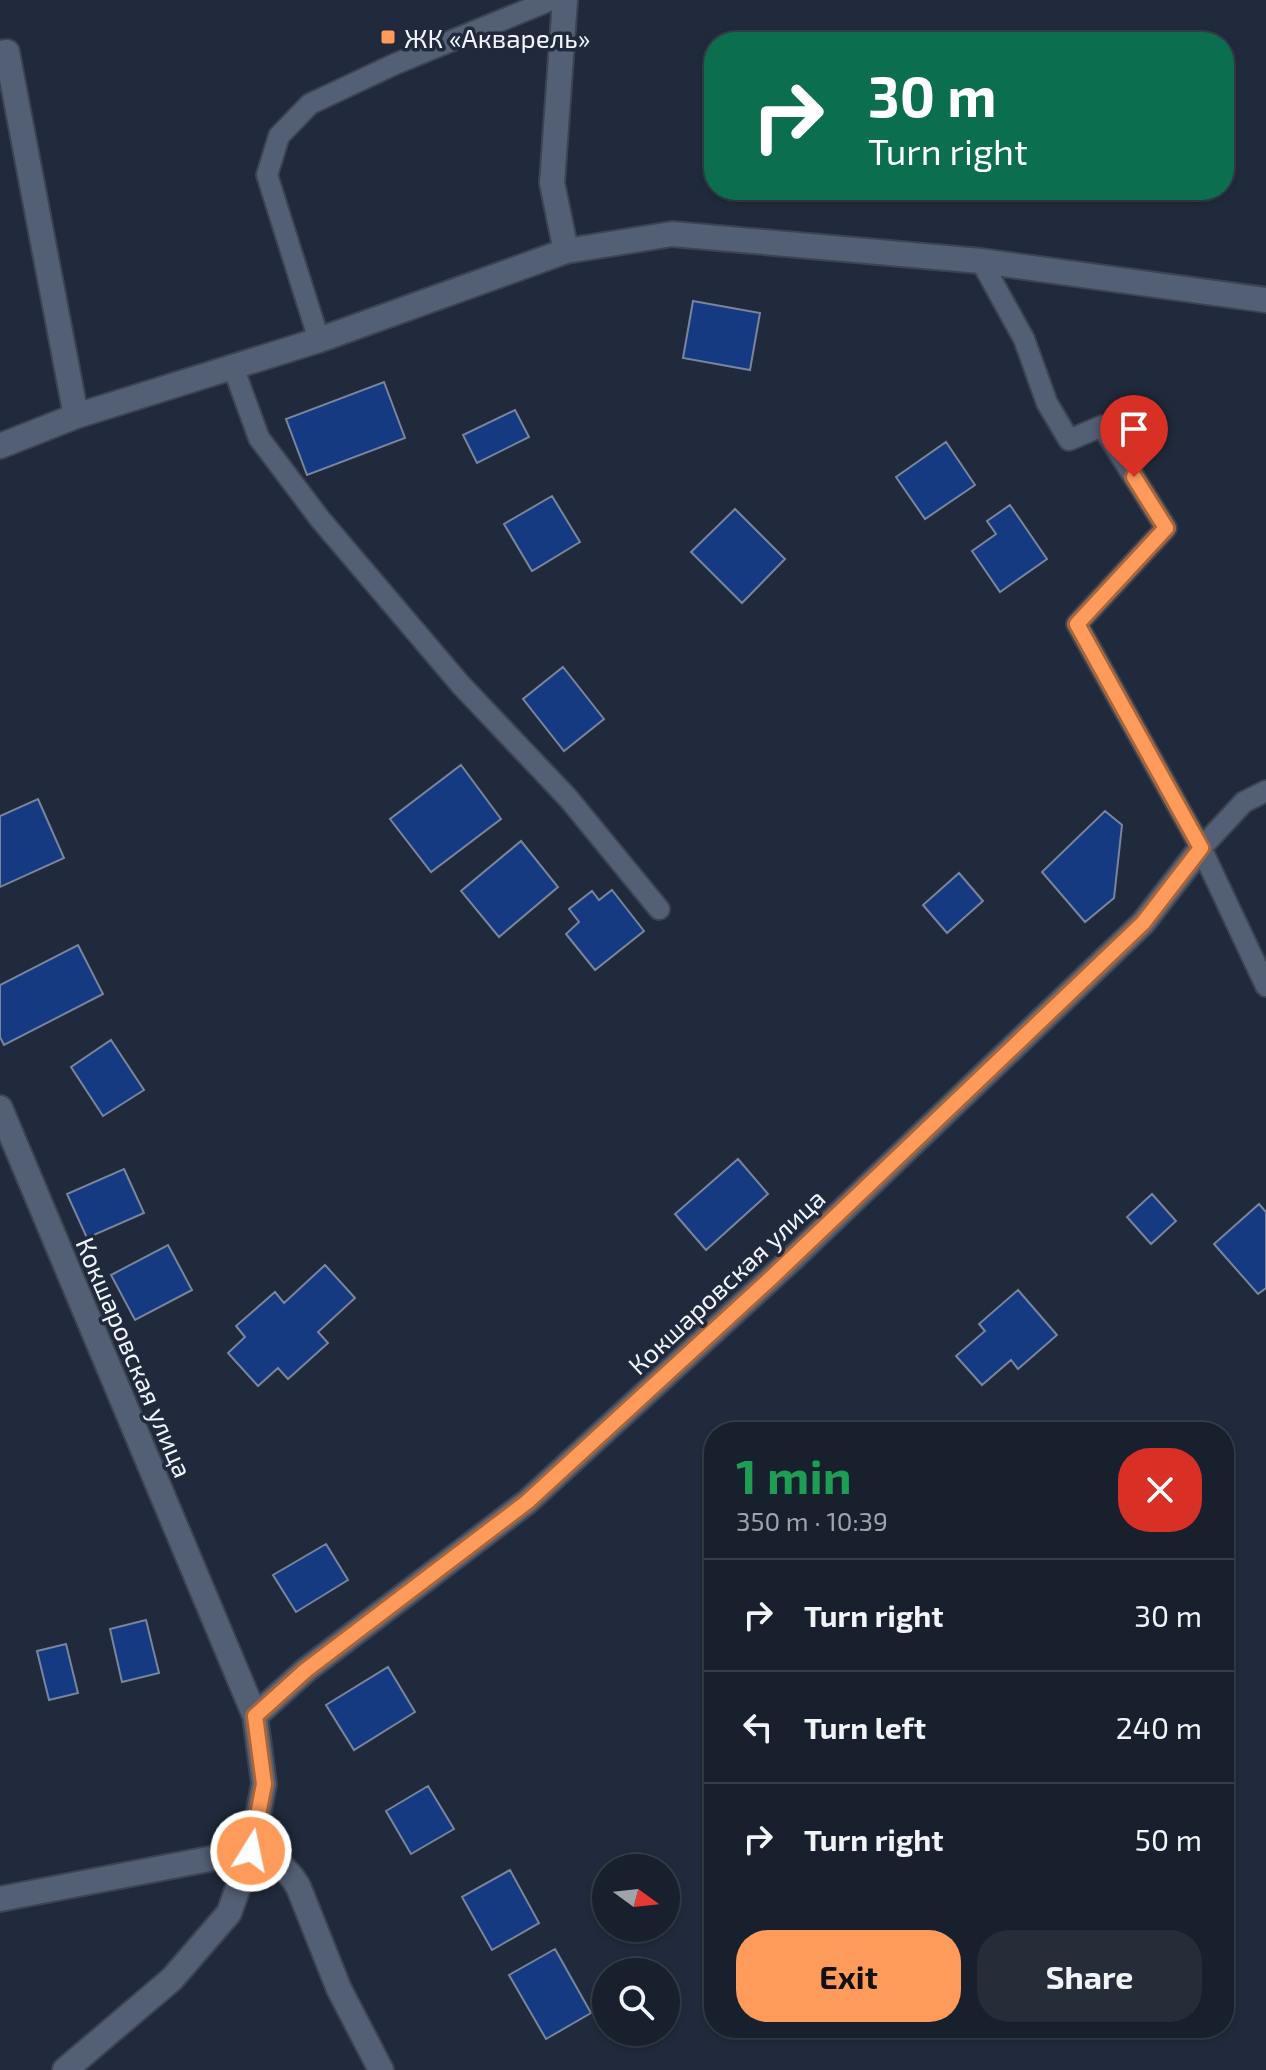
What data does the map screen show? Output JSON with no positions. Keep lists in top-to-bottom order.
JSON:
{
  "streets": {
    "street": ["Кокшаровская улица"]
  },
  "places": {
    "transit": ["ЖК «Акварель»"]
  },
  "north": "right",
  "page": {
    "turn": ["30 m", "Turn right"],
    "heading": ["1 min", "350 m · 10:39"],
    "list": [
      {
        "name": "Turn right",
        "value": "30 m"
      },
      {
        "name": "Turn left",
        "value": "240 m"
      },
      {
        "name": "Turn right",
        "value": "50 m"
      }
    ],
    "buttons": ["Exit", "Share"]
  }
}
